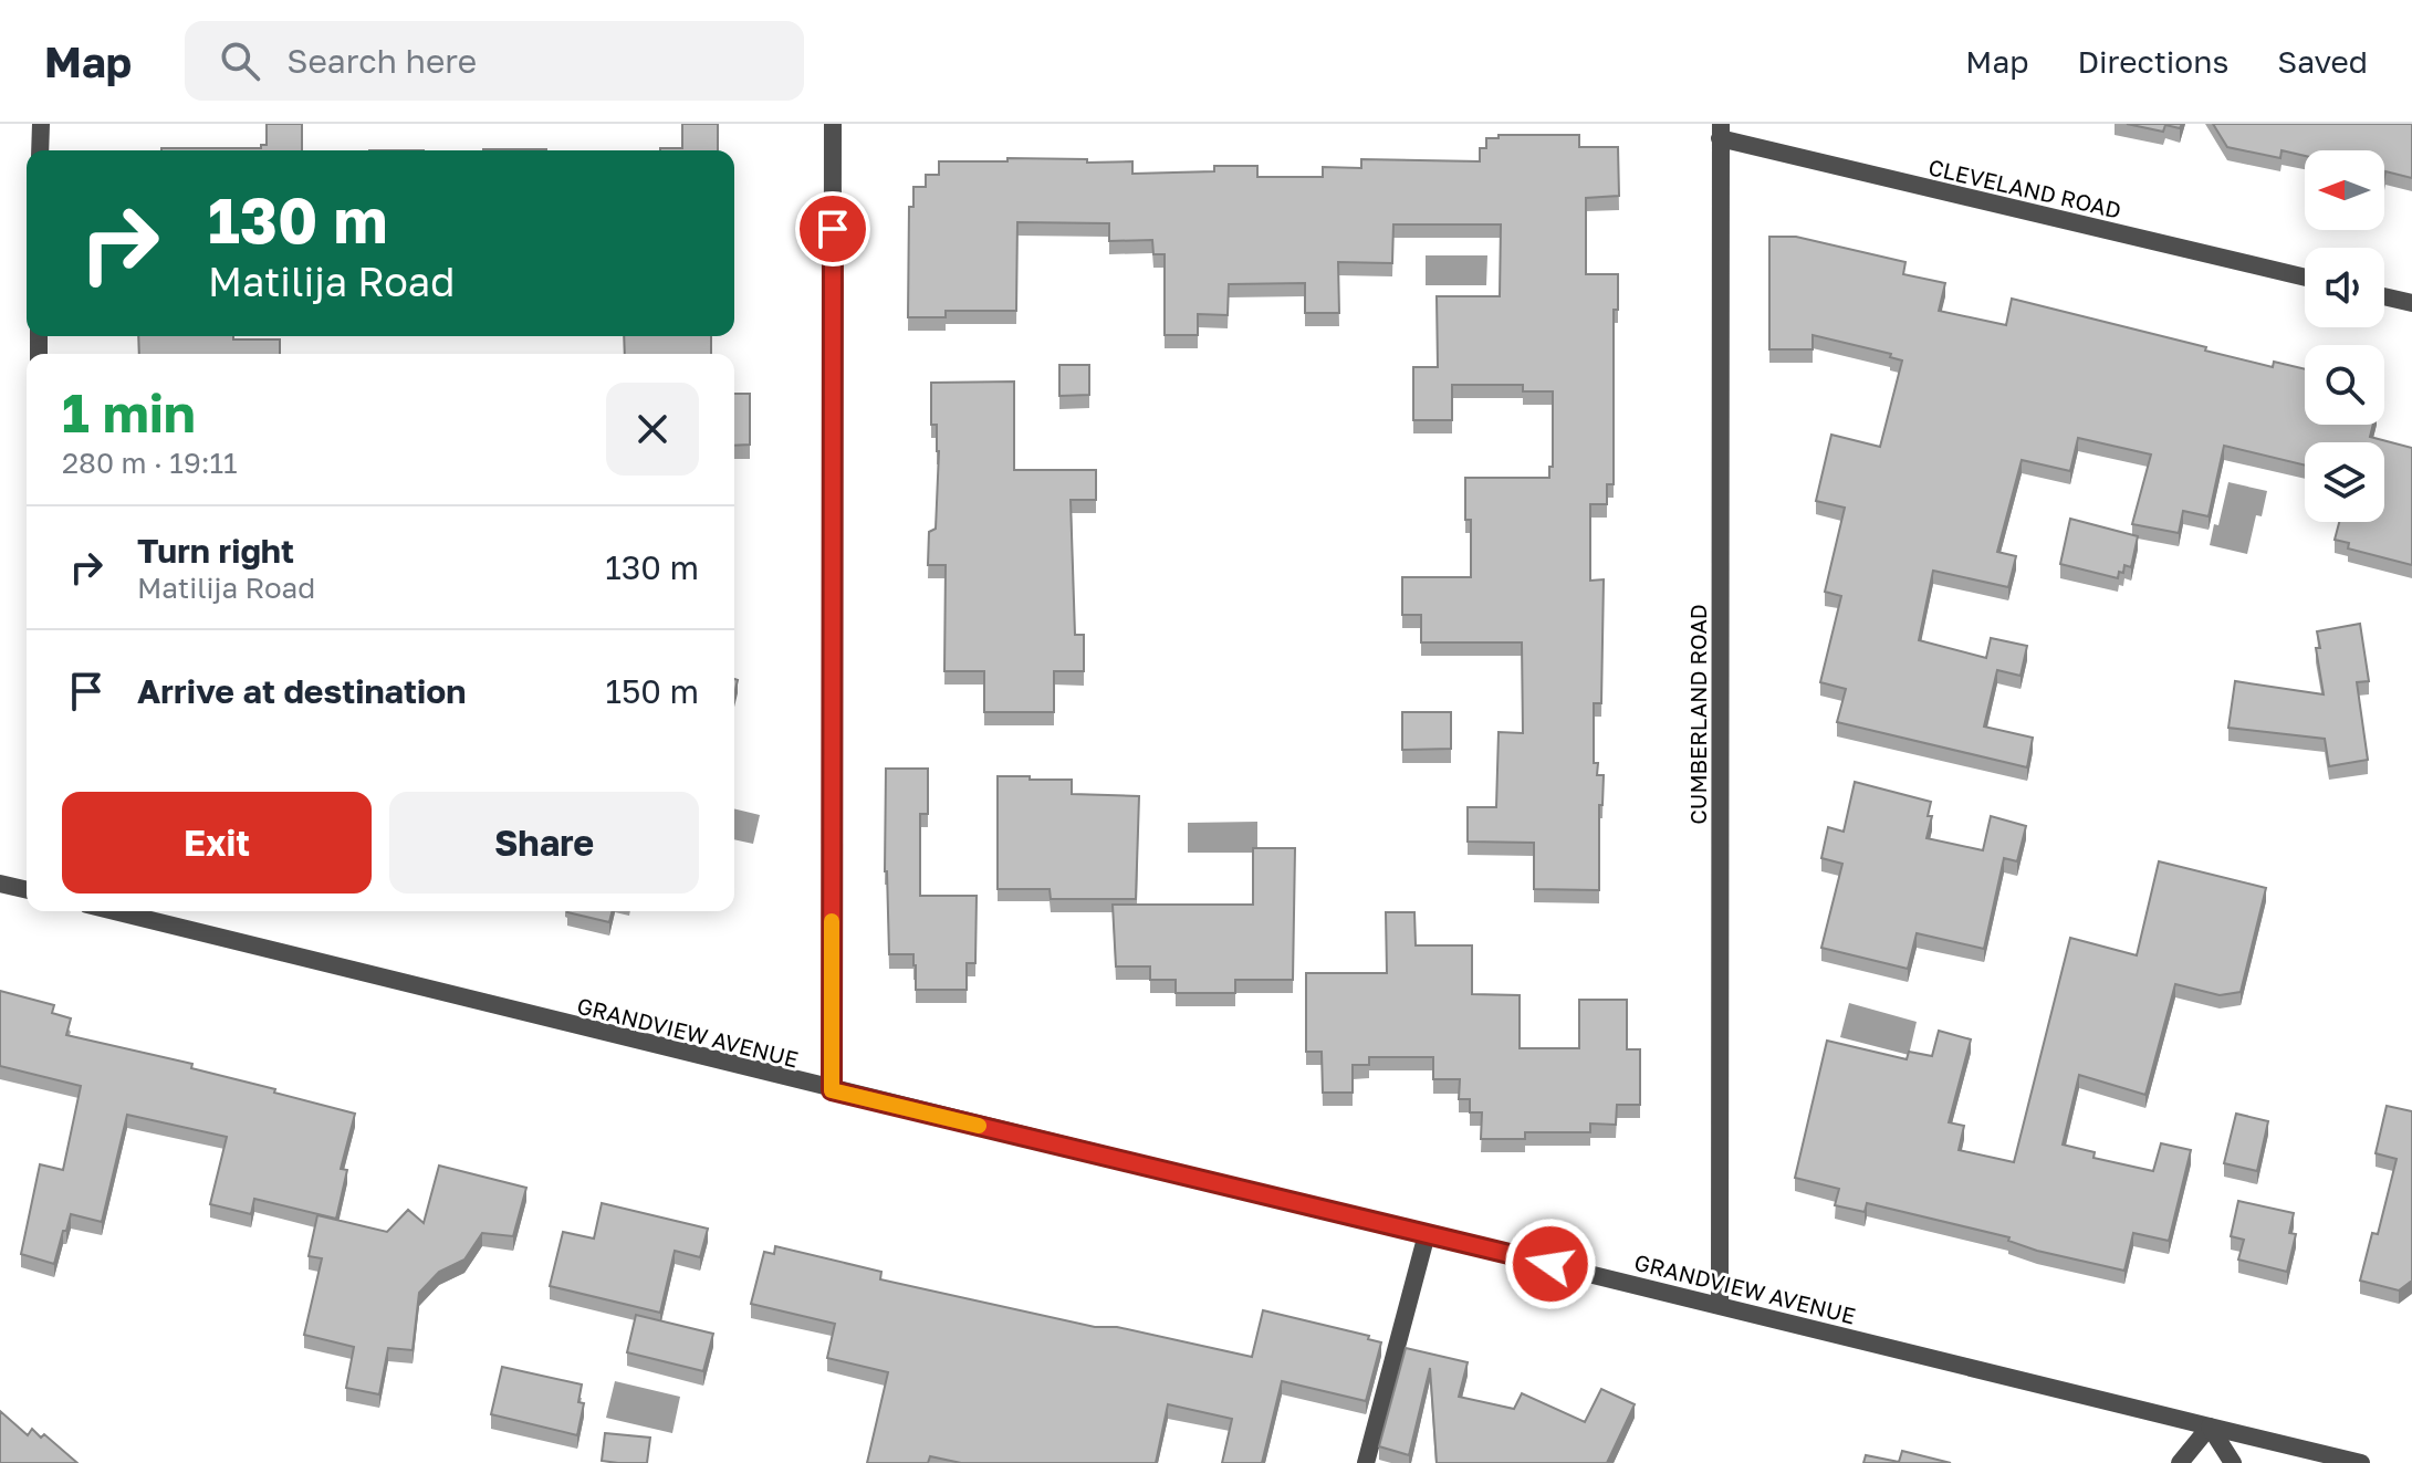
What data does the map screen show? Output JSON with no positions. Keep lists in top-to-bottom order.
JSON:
{
  "streets": {
    "street": ["CLEVELAND ROAD", "CUMBERLAND ROAD", "GRANDVIEW AVENUE"]
  },
  "crossings": [
    ["CLEVELAND ROAD", "CUMBERLAND ROAD"],
    ["CUMBERLAND ROAD", "GRANDVIEW AVENUE"]
  ],
  "north": "left",
  "page": {
    "header": "Map",
    "search": "Search here",
    "nav": ["Map", "Directions", "Saved"],
    "turn": ["130 m", "Matilija Road"],
    "heading": ["1 min", "280 m · 19:11"],
    "list": [
      {
        "name": "Turn right",
        "note": "Matilija Road",
        "value": "130 m"
      },
      {
        "name": "Arrive at destination",
        "value": "150 m"
      }
    ],
    "buttons": ["Exit", "Share"]
  }
}
